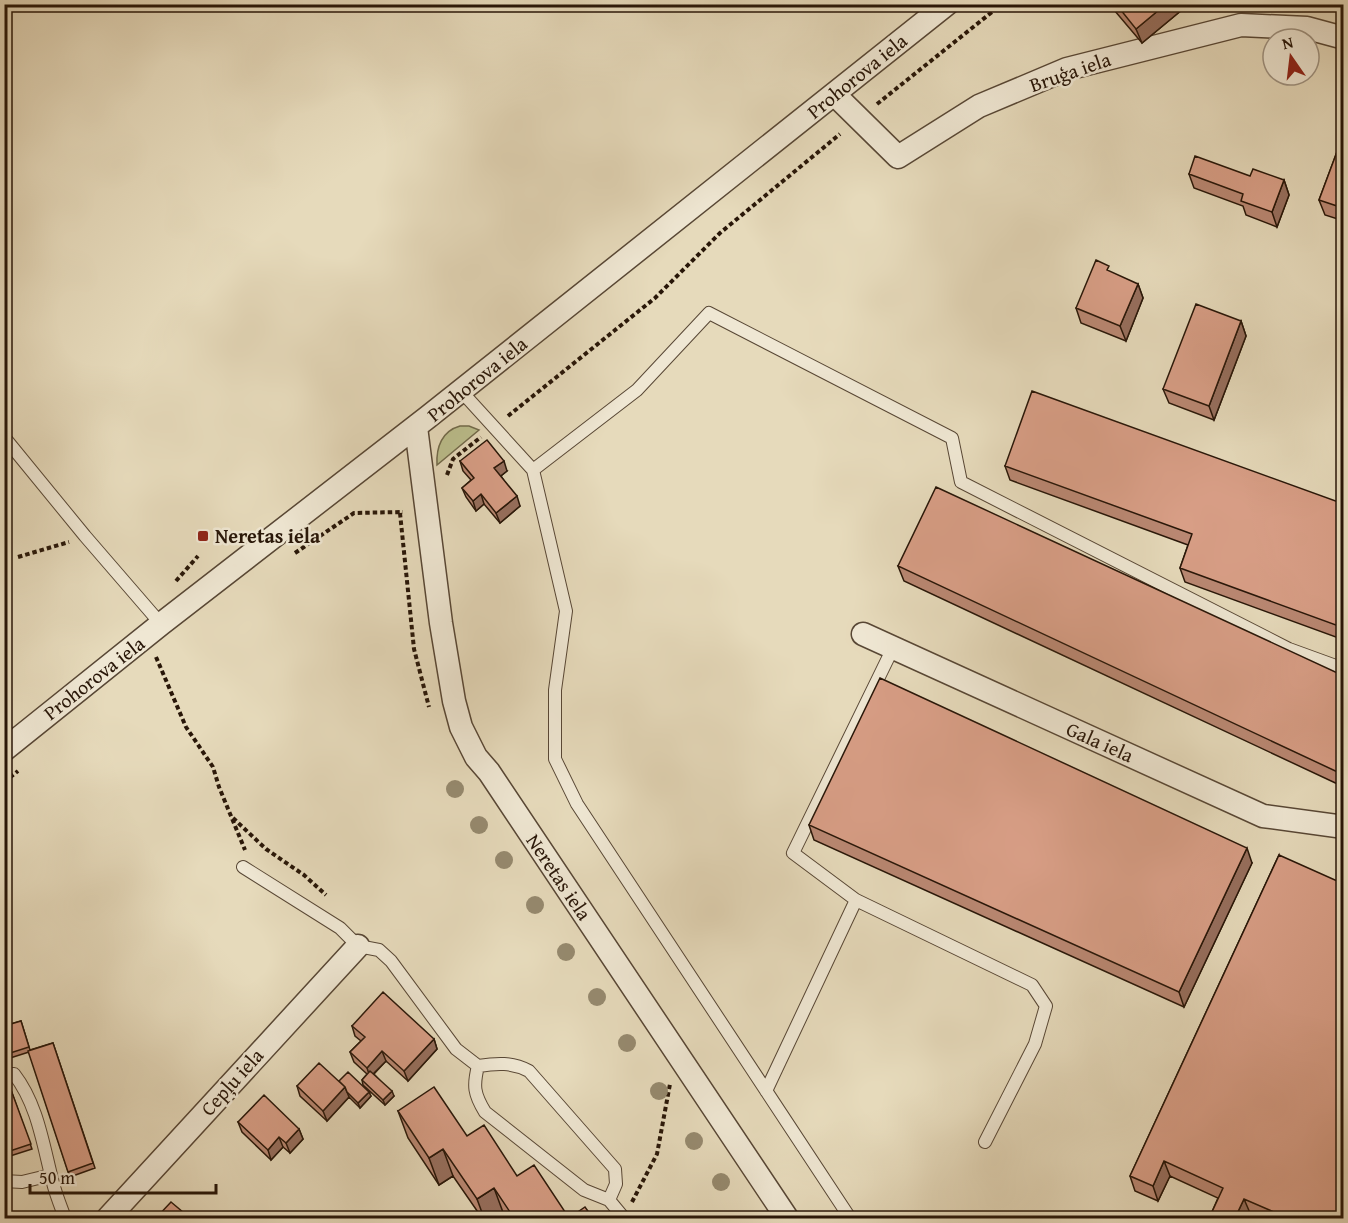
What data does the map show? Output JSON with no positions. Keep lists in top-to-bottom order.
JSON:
{
  "streets": {
    "street": [
      "Bruģa iela",
      "Prohorova iela",
      "Gala iela",
      "Neretas iela",
      "Cepļu iela"
    ]
  },
  "crossings": [
    ["Bruģa iela", "Prohorova iela"],
    ["Prohorova iela", "Neretas iela"]
  ],
  "places": {
    "transit": ["Neretas iela"]
  },
  "scale_bar": "50 m",
  "north": "top"
}
